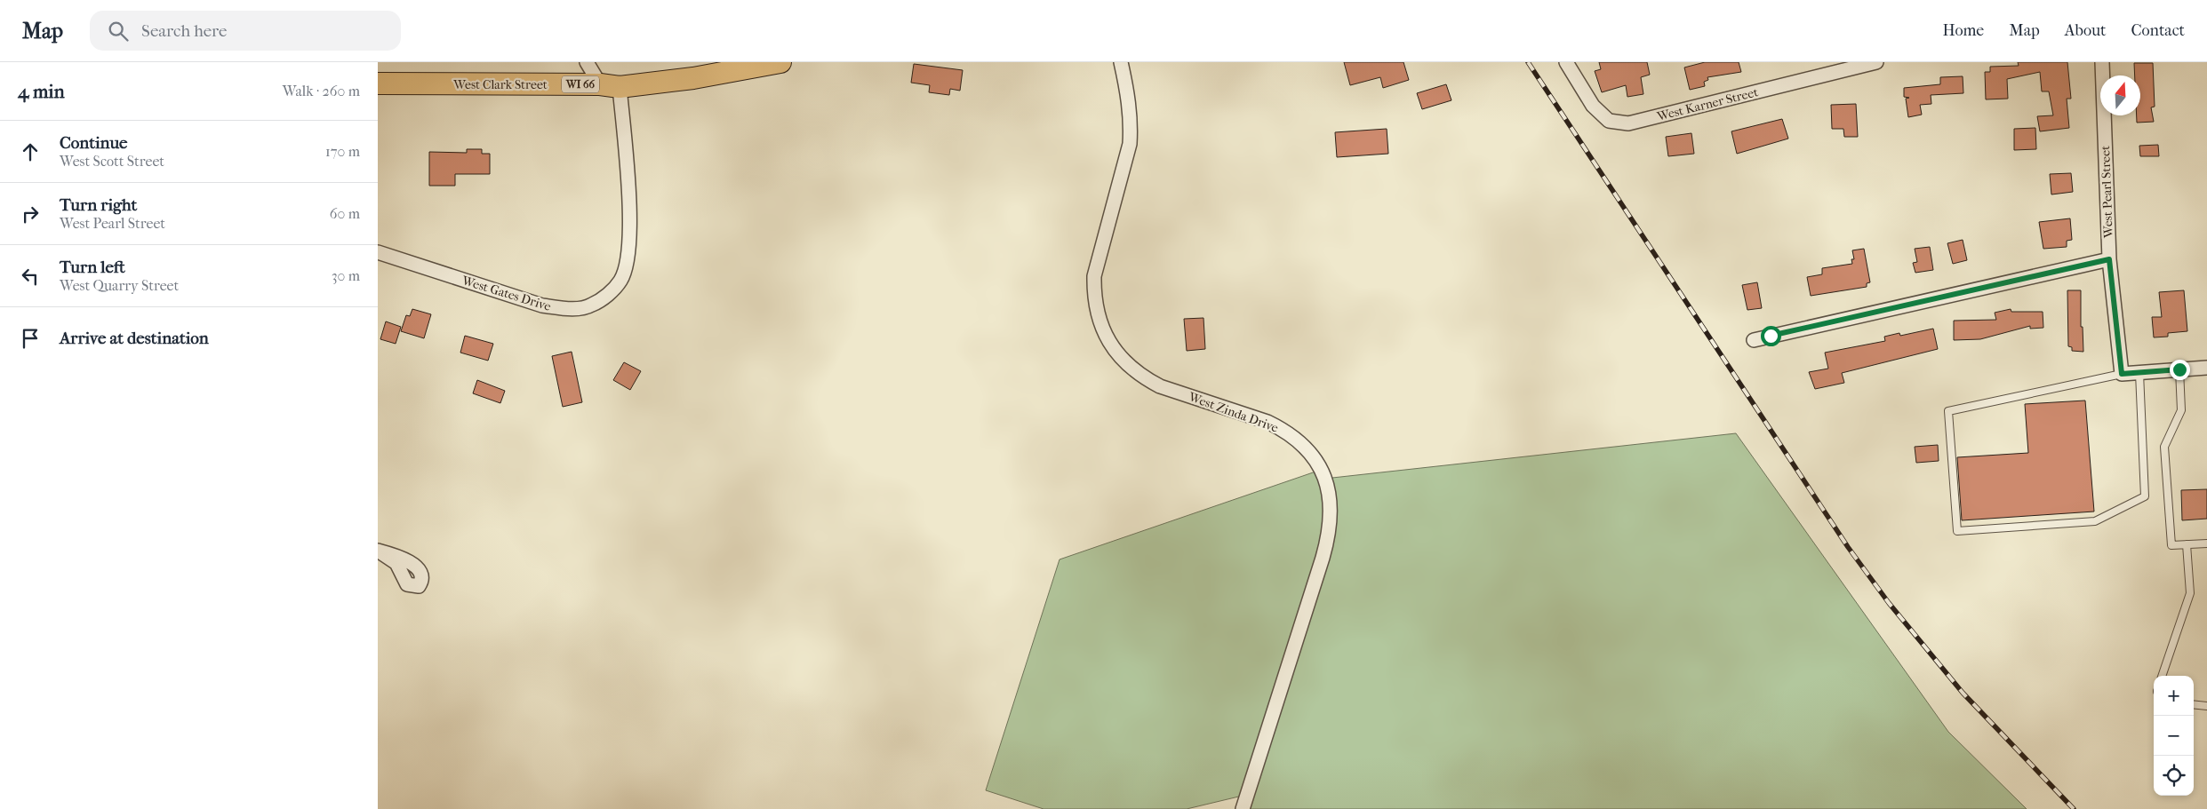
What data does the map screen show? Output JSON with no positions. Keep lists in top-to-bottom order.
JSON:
{
  "streets": {
    "main road": ["West Clark Street", "WI 66"],
    "street": [
      "West Karner Street",
      "West Pearl Street",
      "West Gates Drive",
      "West Zinda Drive"
    ]
  },
  "crossings": [
    ["West Clark Street", "West Gates Drive"]
  ],
  "north": "top",
  "page": {
    "header": "Map",
    "search": "Search here",
    "nav": [
      "Home",
      "Map",
      "About",
      "Contact"
    ],
    "heading": ["4 min", "Walk · 260 m"],
    "list": [
      ["Continue", "West Scott Street", "170 m"],
      ["Turn right", "West Pearl Street", "60 m"],
      ["Turn left", "West Quarry Street", "30 m"],
      "Arrive at destination"
    ],
    "map_buttons": ["+", "−"]
  }
}
